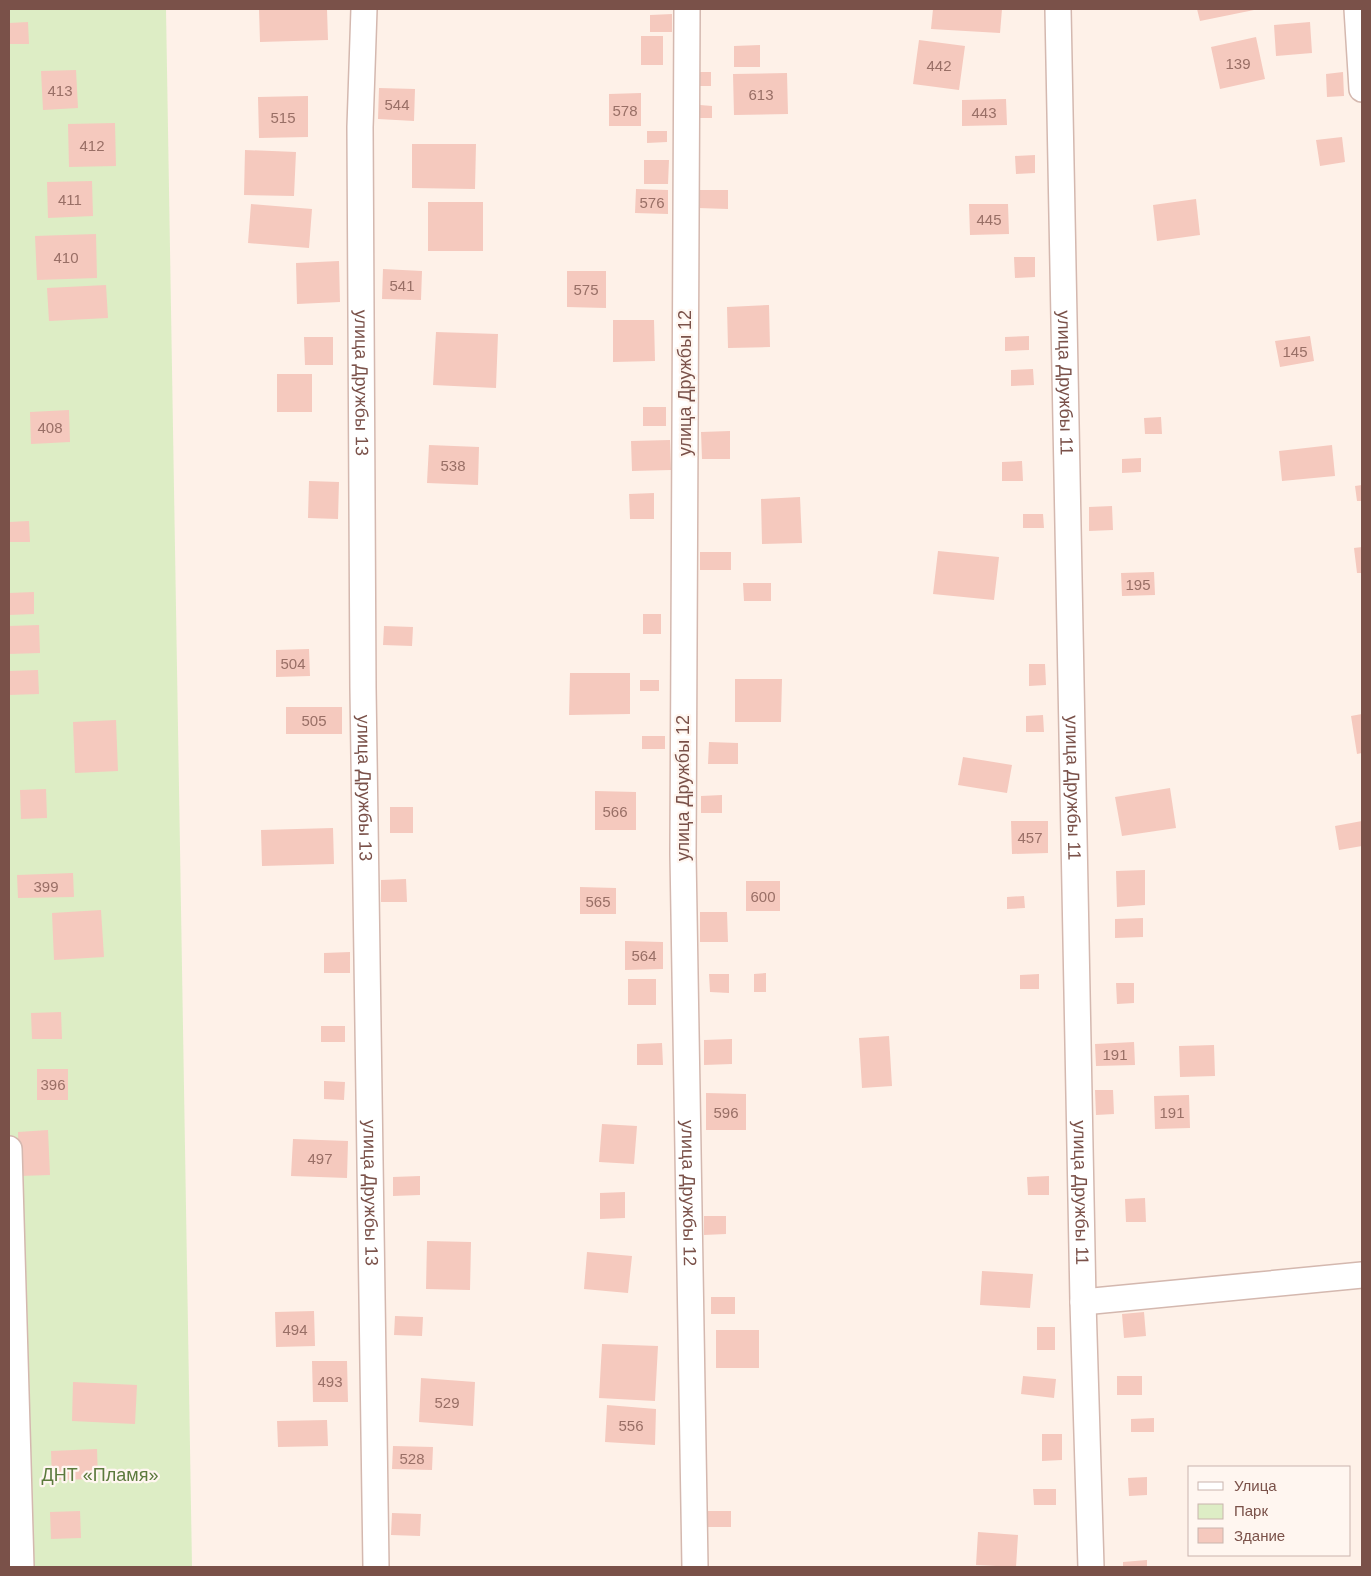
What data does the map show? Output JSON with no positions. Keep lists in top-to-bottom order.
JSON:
{
  "streets": {
    "street": ["улица Дружбы 13", "улица Дружбы 12", "улица Дружбы 11"]
  },
  "parks": ["ДНТ «Пламя»"],
  "house_numbers": [
    "139",
    "442",
    "413",
    "613",
    "544",
    "578",
    "443",
    "515",
    "412",
    "411",
    "576",
    "445",
    "410",
    "541",
    "575",
    "145",
    "408",
    "538",
    "195",
    "504",
    "505",
    "566",
    "457",
    "399",
    "600",
    "565",
    "564",
    "191",
    "396",
    "596",
    "191",
    "497",
    "494",
    "493",
    "529",
    "556",
    "528"
  ],
  "legend": ["Улица", "Парк", "Здание"]
}
